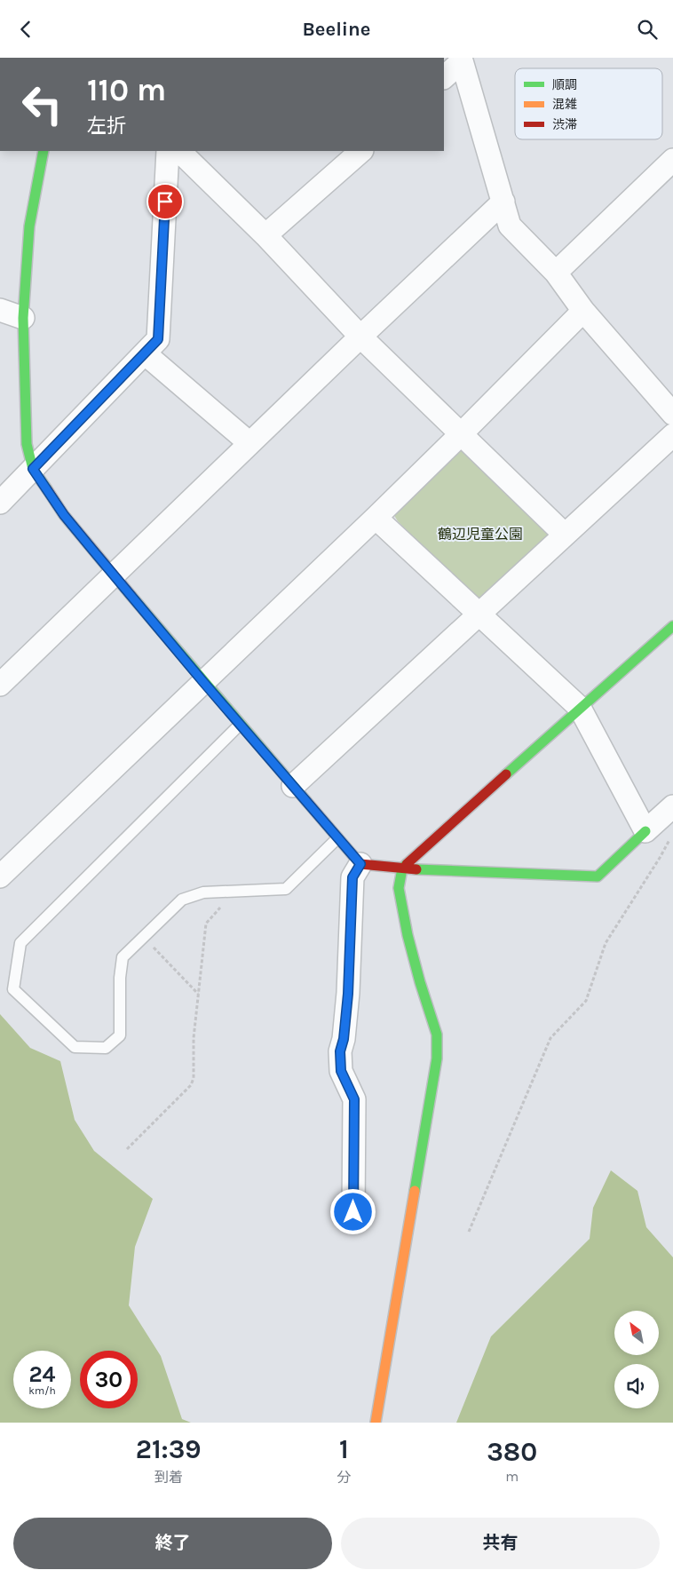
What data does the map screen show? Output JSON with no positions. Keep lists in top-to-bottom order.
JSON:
{
  "parks": ["鶴辺児童公園"],
  "legend": ["順調", "混雑", "渋滞"],
  "north": "top left",
  "page": {
    "header": "Beeline",
    "turn": ["110 m", "左折"],
    "speed": "24 km/h",
    "limit": "30",
    "eta": [
      "21:39",
      "到着",
      "1",
      "分",
      "380",
      "m"
    ],
    "buttons": ["終了", "共有"]
  }
}
